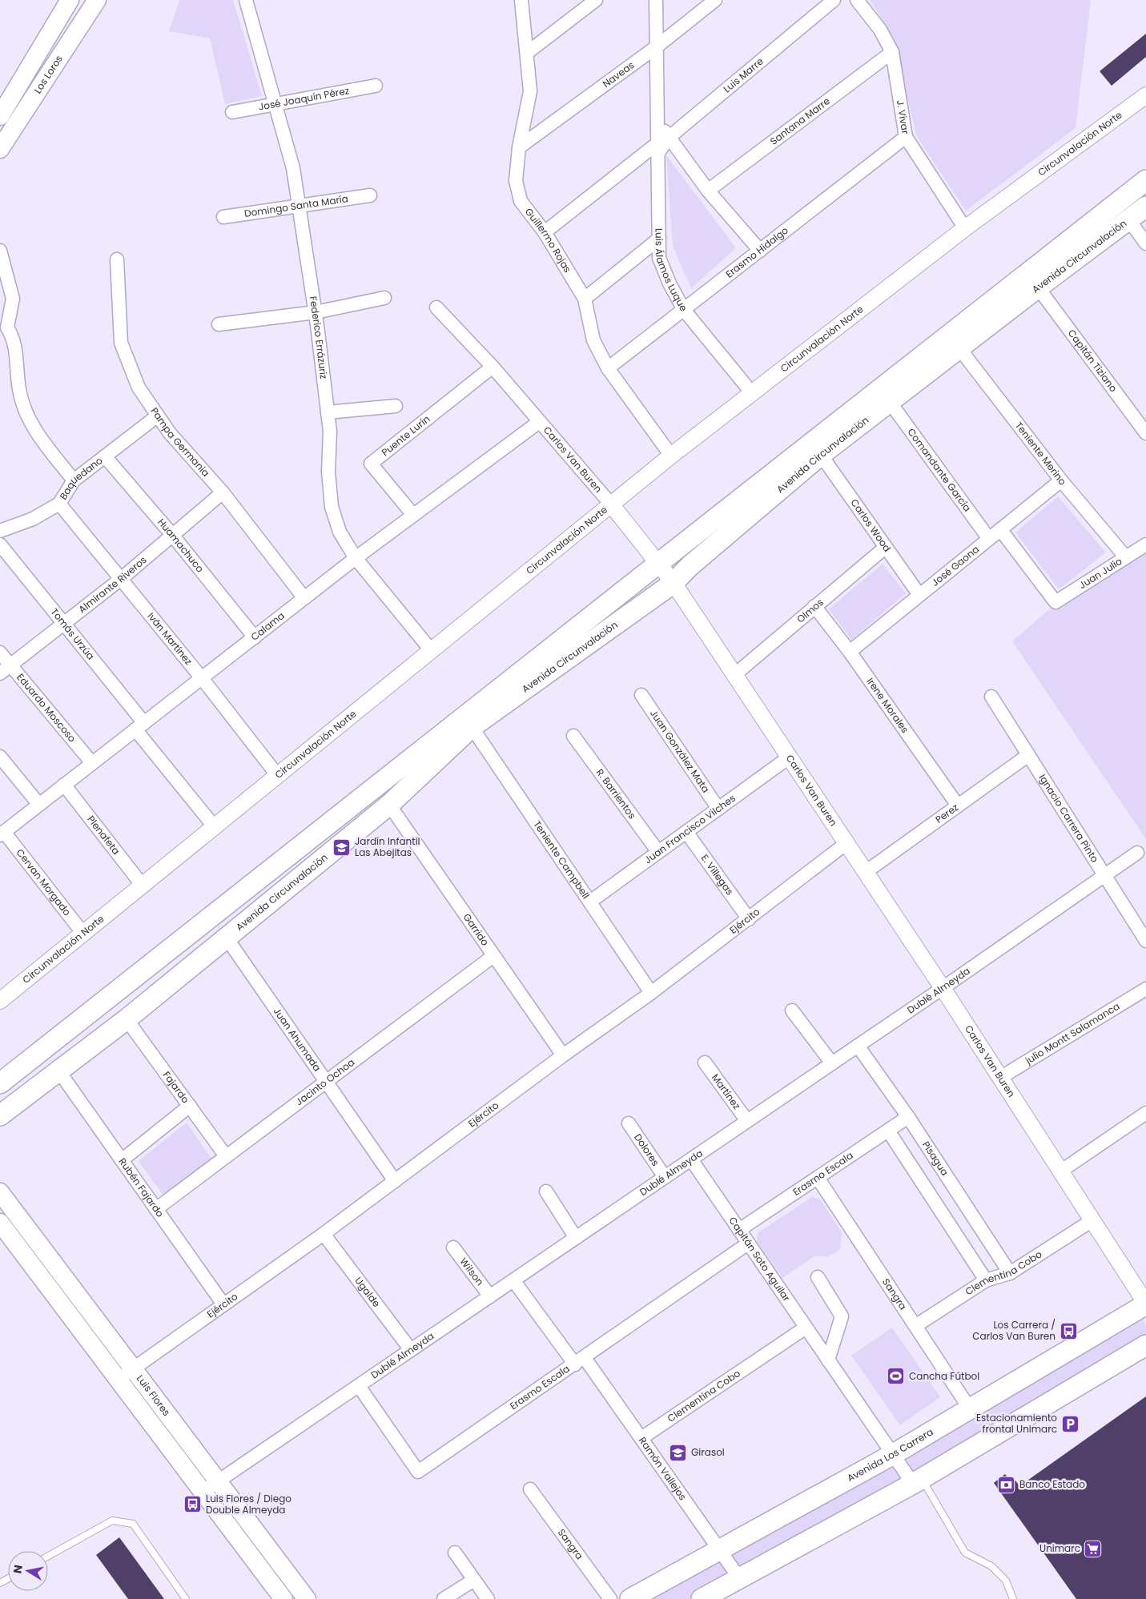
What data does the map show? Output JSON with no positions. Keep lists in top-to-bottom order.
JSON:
{
  "streets": {
    "main road": [
      "Los Loros",
      "Avenida Circunvalación",
      "Luis Flores",
      "Avenida Los Carrera"
    ],
    "street": [
      "Naveas",
      "Luis Marre",
      "José Joaquín Pérez",
      "J. Vivar",
      "Santana Marre",
      "Circunvalación Norte",
      "Domingo Santa María",
      "Guillermo Rojas",
      "Erasmo Hidalgo",
      "Luis Álamos Luque",
      "Federico Errázuriz",
      "Capitán Tiziano",
      "Puente Lurín",
      "Pampa Germania",
      "Teniente Merino",
      "Carlos Van Buren",
      "Comandante García",
      "Baquedano",
      "Carlos Wood",
      "Huamachuco",
      "José Gaona",
      "Juan Julio",
      "Almirante Riveros",
      "Olmos",
      "Calama",
      "Tomás Urzúa",
      "Iván Martínez",
      "Irene Morales",
      "Eduardo Moscoso",
      "Juan González Mata",
      "R. Barrientos",
      "Perez",
      "Ignacio Carrera Pinto",
      "Juan Francisco Vilches",
      "Plenafeta",
      "Teniente Campbell",
      "E. Villegas",
      "Cervan Morgado",
      "Ejército",
      "Garrido",
      "Dublé Almeyda",
      "julio Montt Salamanca",
      "Juan Ahumada",
      "Jacinto Ochoa",
      "Fajardo",
      "Martínez",
      "Dolores",
      "Pisagua",
      "Erasmo Escala",
      "Rubén Fajardo",
      "Capitán Soto Aguilar",
      "Wilson",
      "Clementina Cobo",
      "Ugalde",
      "Sangra",
      "Ramón Vallejos"
    ]
  },
  "crossings": [
    ["Naveas", "Guillermo Rojas"],
    ["Naveas", "Luis Álamos Luque"],
    ["Luis Marre", "Guillermo Rojas"],
    ["Luis Marre", "Luis Álamos Luque"],
    ["José Joaquín Pérez", "Federico Errázuriz"],
    ["J. Vivar", "Santana Marre"],
    ["J. Vivar", "Circunvalación Norte"],
    ["J. Vivar", "Erasmo Hidalgo"],
    ["Circunvalación Norte", "Guillermo Rojas"],
    ["Circunvalación Norte", "Luis Álamos Luque"],
    ["Circunvalación Norte", "Federico Errázuriz"],
    ["Circunvalación Norte", "Carlos Van Buren"],
    ["Circunvalación Norte", "Tomás Urzúa"],
    ["Circunvalación Norte", "Iván Martínez"],
    ["Circunvalación Norte", "Plenafeta"],
    ["Circunvalación Norte", "Cervan Morgado"],
    ["Domingo Santa María", "Federico Errázuriz"],
    ["Guillermo Rojas", "Erasmo Hidalgo"],
    ["Erasmo Hidalgo", "Luis Álamos Luque"],
    ["Avenida Circunvalación", "Capitán Tiziano"],
    ["Avenida Circunvalación", "Teniente Merino"],
    ["Avenida Circunvalación", "Carlos Van Buren"],
    ["Avenida Circunvalación", "Comandante García"],
    ["Avenida Circunvalación", "Carlos Wood"],
    ["Avenida Circunvalación", "Teniente Campbell"],
    ["Avenida Circunvalación", "Garrido"],
    ["Avenida Circunvalación", "Juan Ahumada"],
    ["Avenida Circunvalación", "Fajardo"],
    ["Avenida Circunvalación", "Rubén Fajardo"],
    ["Federico Errázuriz", "Calama"],
    ["Puente Lurín", "Carlos Van Buren"],
    ["Puente Lurín", "Calama"],
    ["Pampa Germania", "Baquedano"],
    ["Pampa Germania", "Almirante Riveros"],
    ["Pampa Germania", "Calama"],
    ["Teniente Merino", "José Gaona"],
    ["Teniente Merino", "Juan Julio"],
    ["Carlos Van Buren", "Olmos"],
    ["Carlos Van Buren", "Calama"],
    ["Carlos Van Buren", "Perez"],
    ["Carlos Van Buren", "Juan Francisco Vilches"],
    ["Carlos Van Buren", "Ejército"],
    ["Carlos Van Buren", "Dublé Almeyda"],
    ["Carlos Van Buren", "julio Montt Salamanca"],
    ["Carlos Van Buren", "Clementina Cobo"],
    ["Carlos Van Buren", "Avenida Los Carrera"],
    ["Comandante García", "José Gaona"],
    ["Baquedano", "Huamachuco"],
    ["Baquedano", "Iván Martínez"],
    ["Carlos Wood", "José Gaona"],
    ["Carlos Wood", "Olmos"],
    ["Huamachuco", "Almirante Riveros"],
    ["Huamachuco", "Calama"],
    ["José Gaona", "Juan Julio"],
    ["José Gaona", "Irene Morales"],
    ["Almirante Riveros", "Tomás Urzúa"],
    ["Almirante Riveros", "Iván Martínez"],
    ["Almirante Riveros", "Eduardo Moscoso"],
    ["Olmos", "Irene Morales"],
    ["Calama", "Tomás Urzúa"],
    ["Calama", "Iván Martínez"],
    ["Calama", "Eduardo Moscoso"],
    ["Calama", "Plenafeta"],
    ["Calama", "Cervan Morgado"],
    ["Irene Morales", "Perez"],
    ["Juan González Mata", "Juan Francisco Vilches"],
    ["R. Barrientos", "Juan Francisco Vilches"],
    ["Perez", "Ignacio Carrera Pinto"],
    ["Ignacio Carrera Pinto", "Dublé Almeyda"],
    ["Juan Francisco Vilches", "Teniente Campbell"],
    ["Juan Francisco Vilches", "E. Villegas"],
    ["Teniente Campbell", "Ejército"],
    ["E. Villegas", "Ejército"],
    ["Ejército", "Garrido"],
    ["Ejército", "Juan Ahumada"],
    ["Ejército", "Rubén Fajardo"],
    ["Ejército", "Ugalde"],
    ["Ejército", "Luis Flores"],
    ["Garrido", "Jacinto Ochoa"],
    ["Dublé Almeyda", "Martínez"],
    ["Dublé Almeyda", "Dolores"],
    ["Dublé Almeyda", "Pisagua"],
    ["Dublé Almeyda", "Erasmo Escala"],
    ["Dublé Almeyda", "Capitán Soto Aguilar"],
    ["Dublé Almeyda", "Wilson"],
    ["Dublé Almeyda", "Ugalde"],
    ["Dublé Almeyda", "Luis Flores"],
    ["Dublé Almeyda", "Ramón Vallejos"],
    ["Juan Ahumada", "Jacinto Ochoa"],
    ["Jacinto Ochoa", "Fajardo"],
    ["Jacinto Ochoa", "Rubén Fajardo"],
    ["Pisagua", "Erasmo Escala"],
    ["Pisagua", "Clementina Cobo"],
    ["Erasmo Escala", "Capitán Soto Aguilar"],
    ["Erasmo Escala", "Sangra"],
    ["Erasmo Escala", "Ramón Vallejos"],
    ["Capitán Soto Aguilar", "Clementina Cobo"],
    ["Capitán Soto Aguilar", "Avenida Los Carrera"],
    ["Clementina Cobo", "Sangra"],
    ["Clementina Cobo", "Ramón Vallejos"],
    ["Sangra", "Avenida Los Carrera"],
    ["Avenida Los Carrera", "Ramón Vallejos"]
  ],
  "places": {
    "school or university": ["Jardín Infantil Las Abejitas", "Girasol"],
    "bus stop": ["Los Carrera / Carlos Van Buren", "Luis Flores / Diego Double Almeyda"],
    "sports": ["Cancha Fútbol"],
    "parking": ["Estacionamiento frontal Unimarc"],
    "bank": ["Banco Estado"],
    "supermarket": ["Unimarc"]
  },
  "north": "left"
}
